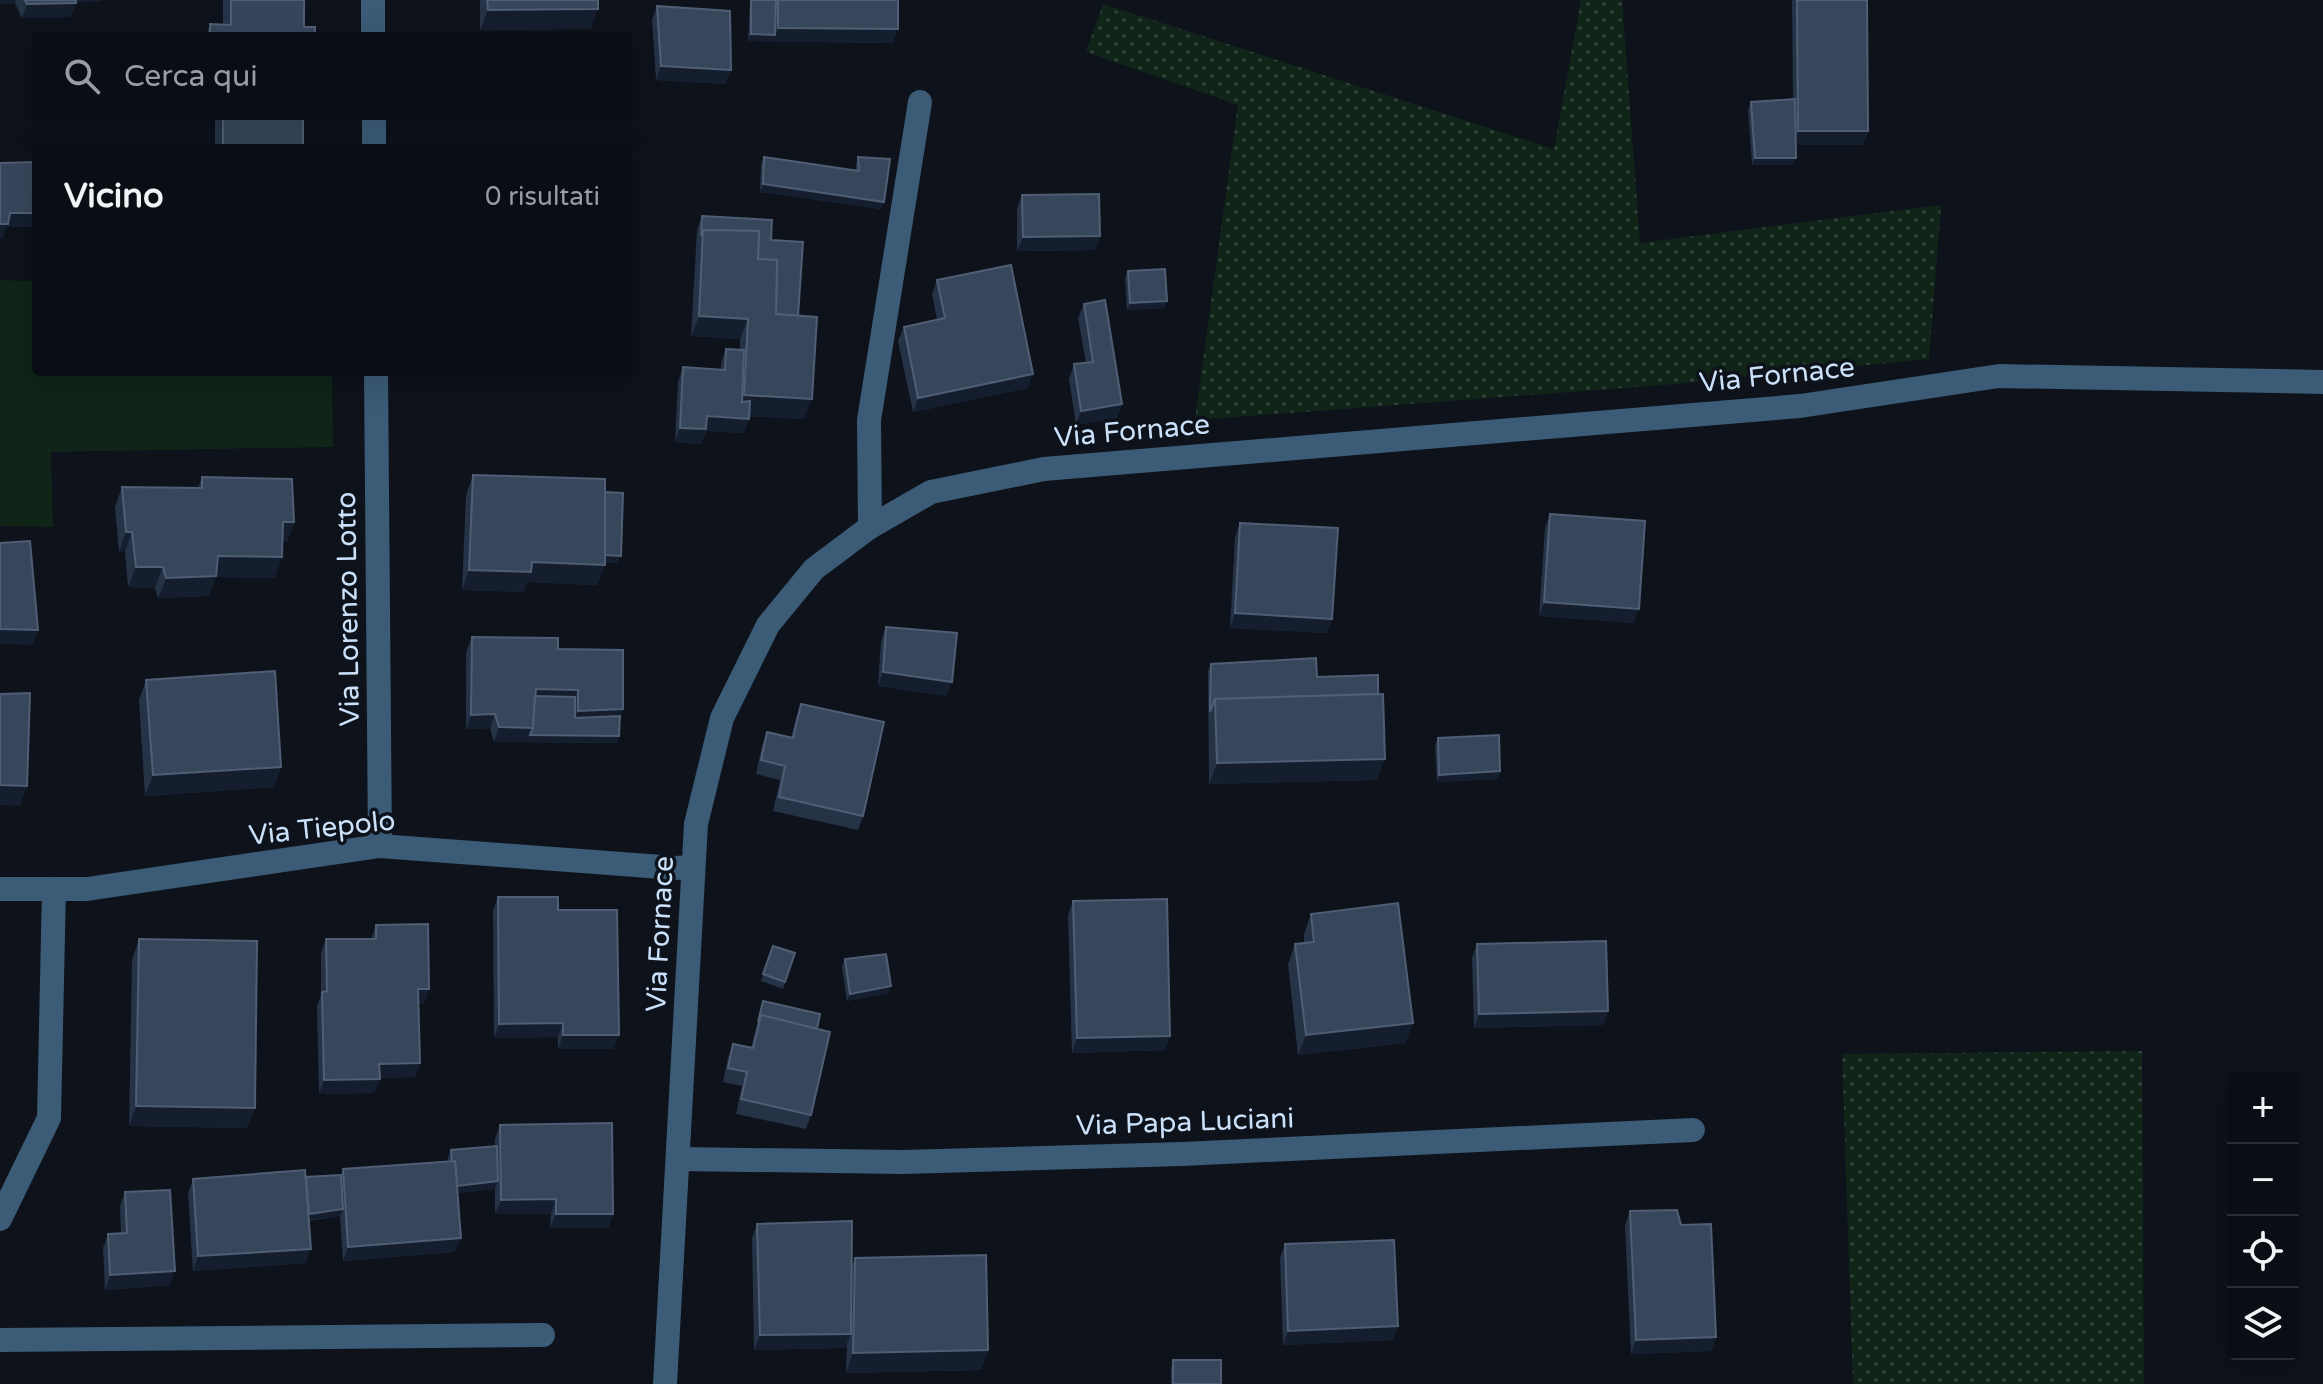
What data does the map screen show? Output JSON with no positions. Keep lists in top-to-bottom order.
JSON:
{
  "streets": {
    "street": [
      "Via Fornace",
      "Via Lorenzo Lotto",
      "Via Tiepolo",
      "Via Papa Luciani"
    ]
  },
  "crossings": [
    ["Via Fornace", "Via Tiepolo"],
    ["Via Fornace", "Via Papa Luciani"],
    ["Via Lorenzo Lotto", "Via Tiepolo"]
  ],
  "page": {
    "search": "Cerca qui",
    "heading": ["Vicino", "0 risultati"],
    "map_buttons": ["+", "−"]
  }
}
